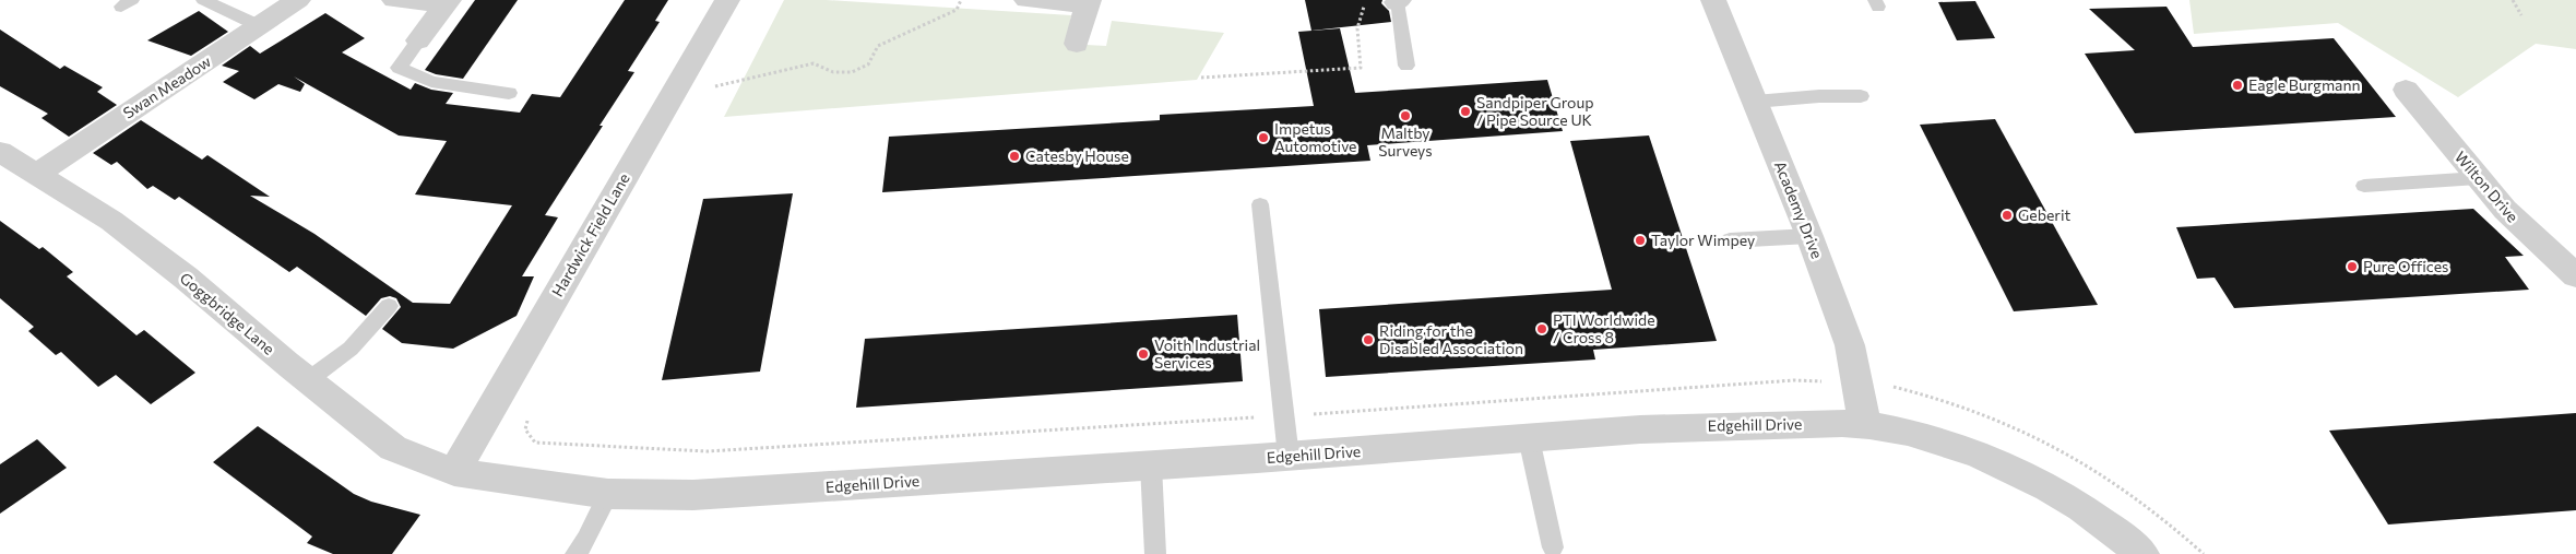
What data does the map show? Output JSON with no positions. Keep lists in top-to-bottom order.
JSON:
{
  "streets": {
    "street": [
      "Swan Meadow",
      "Wilton Drive",
      "Academy Drive",
      "Hardwick Field Lane",
      "Goggbridge Lane",
      "Edgehill Drive"
    ]
  },
  "crossings": [
    ["Swan Meadow", "Goggbridge Lane"],
    ["Academy Drive", "Edgehill Drive"],
    ["Hardwick Field Lane", "Goggbridge Lane"],
    ["Hardwick Field Lane", "Edgehill Drive"],
    ["Goggbridge Lane", "Edgehill Drive"]
  ],
  "places": [
    "Eagle Burgmann",
    "Sandpiper Group / Pipe Source UK",
    "Maltby Surveys",
    "Impetus Automotive",
    "Catesby House",
    "Geberit",
    "Taylor Wimpey",
    "Pure Offices",
    "PTI Worldwide / Cross 8",
    "Riding for the Disabled Association",
    "Voith Industrial Services"
  ]
}
